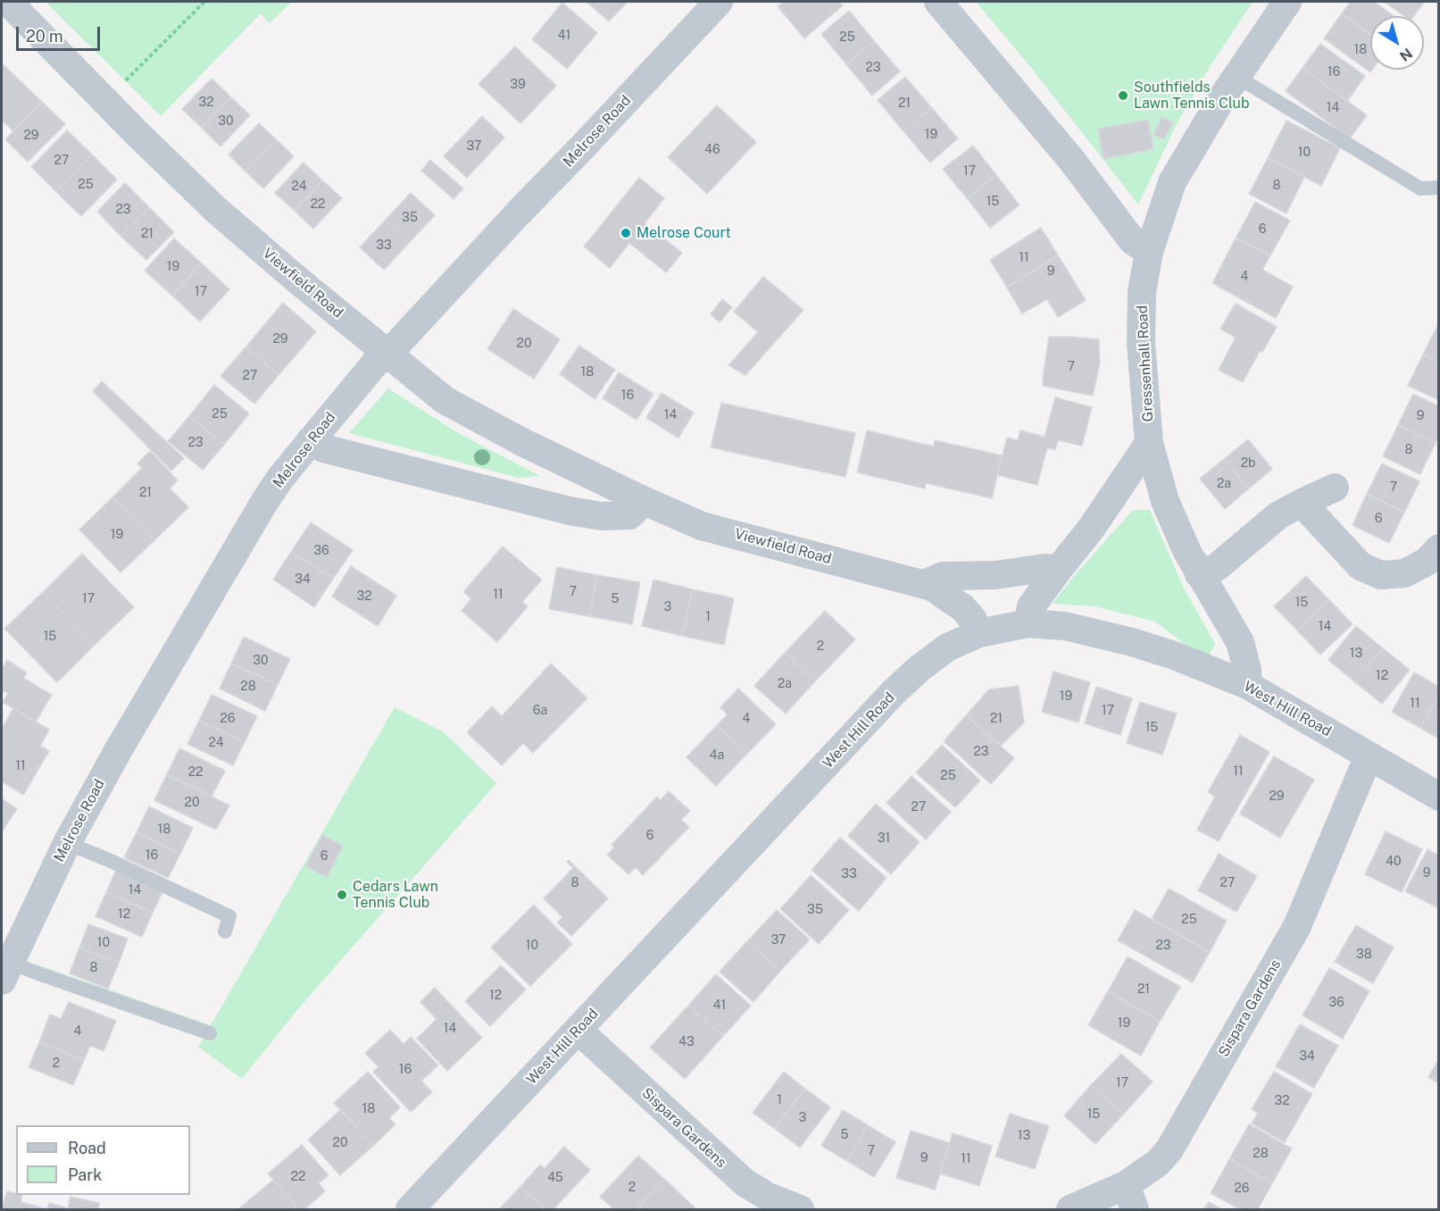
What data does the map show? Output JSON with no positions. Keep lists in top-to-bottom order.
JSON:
{
  "streets": {
    "street": [
      "Melrose Road",
      "Viewfield Road",
      "Gressenhall Road",
      "West Hill Road",
      "Sispara Gardens"
    ]
  },
  "crossings": [
    ["Melrose Road", "Viewfield Road"],
    ["Viewfield Road", "West Hill Road"],
    ["Gressenhall Road", "West Hill Road"],
    ["West Hill Road", "Sispara Gardens"]
  ],
  "places": ["Southfields Lawn Tennis Club", "Melrose Court", "Cedars Lawn Tennis Club"],
  "house_numbers": [
    "41",
    "25",
    "18",
    "23",
    "16",
    "39",
    "32",
    "21",
    "14",
    "30",
    "19",
    "29",
    "37",
    "46",
    "10",
    "27",
    "17",
    "25",
    "8",
    "24",
    "15",
    "22",
    "23",
    "35",
    "6",
    "21",
    "33",
    "11",
    "19",
    "9",
    "4",
    "17",
    "29",
    "20",
    "7",
    "18",
    "27",
    "16",
    "25",
    "14",
    "9",
    "23",
    "8",
    "2b",
    "2a",
    "7",
    "21",
    "6",
    "19",
    "36",
    "34",
    "7",
    "11",
    "32",
    "17",
    "5",
    "15",
    "3",
    "1",
    "14",
    "15",
    "2",
    "13",
    "30",
    "12",
    "2a",
    "28",
    "19",
    "11",
    "6a",
    "17",
    "26",
    "4",
    "21",
    "15",
    "24",
    "23",
    "4a",
    "11",
    "11",
    "22",
    "25",
    "29",
    "20",
    "27",
    "18",
    "6",
    "31",
    "16",
    "6",
    "40",
    "9",
    "33",
    "8",
    "27",
    "14",
    "35",
    "12",
    "25",
    "37",
    "10",
    "10",
    "23",
    "38",
    "8",
    "21",
    "12",
    "36",
    "41",
    "19",
    "14",
    "4",
    "43",
    "34",
    "2",
    "16",
    "17",
    "1",
    "32",
    "18",
    "15",
    "3",
    "5",
    "13",
    "20",
    "7",
    "28",
    "9",
    "11",
    "22",
    "45",
    "2",
    "26"
  ],
  "legend": ["Road", "Park"],
  "scale_bar": "20 m",
  "north": "bottom right"
}
